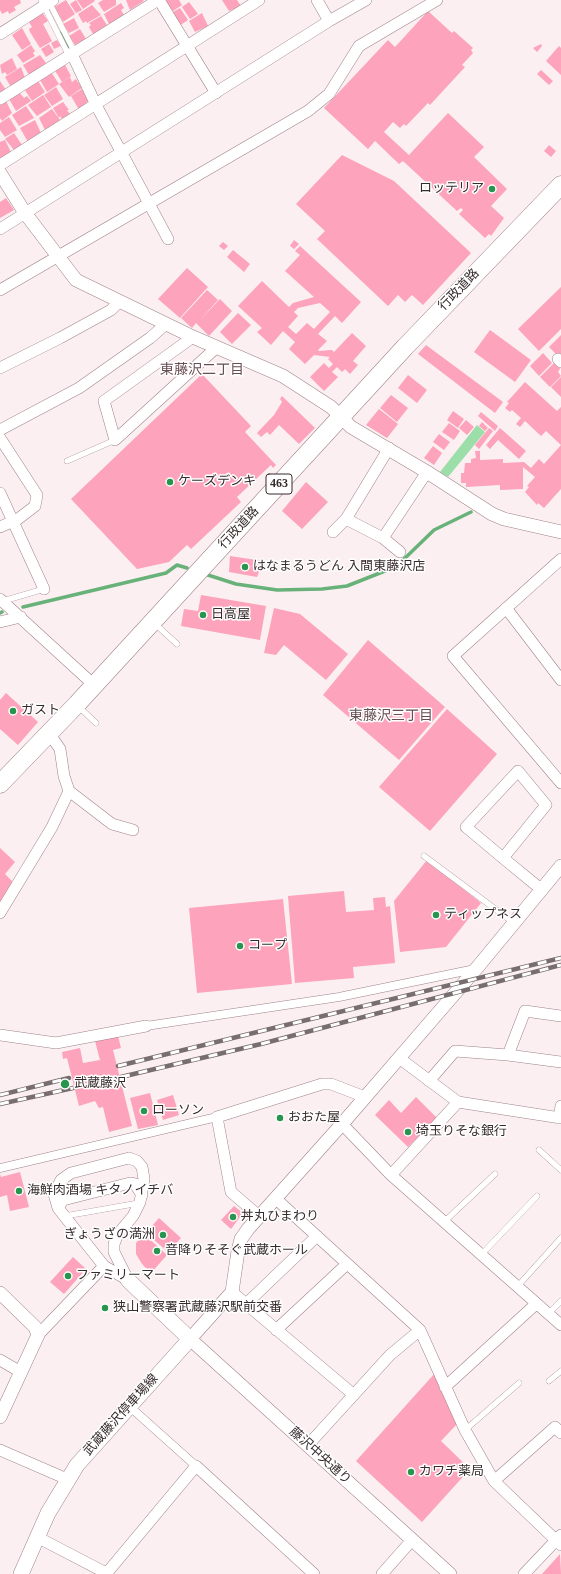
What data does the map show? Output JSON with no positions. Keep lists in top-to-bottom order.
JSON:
{
  "streets": {
    "highway": ["行政道路", "463"],
    "main road": ["武蔵藤沢停車場線"],
    "street": ["藤沢中央通り"]
  },
  "crossings": [
    ["武蔵藤沢停車場線", "藤沢中央通り"]
  ],
  "districts": ["東藤沢二丁目", "東藤沢三丁目"],
  "places": [
    "ロッテリア",
    "ケーズデンキ",
    "はなまるうどん 入間東藤沢店",
    "日高屋",
    "ガスト",
    "ティップネス",
    "コープ",
    "武蔵藤沢",
    "ローソン",
    "おおた屋",
    "埼玉りそな銀行",
    "海鮮肉酒場 キタノイチバ",
    "丼丸ひまわり",
    "ぎょうざの満洲",
    "音降りそそぐ武蔵ホール",
    "ファミリーマート",
    "狭山警察署武蔵藤沢駅前交番",
    "カワチ薬局"
  ]
}
